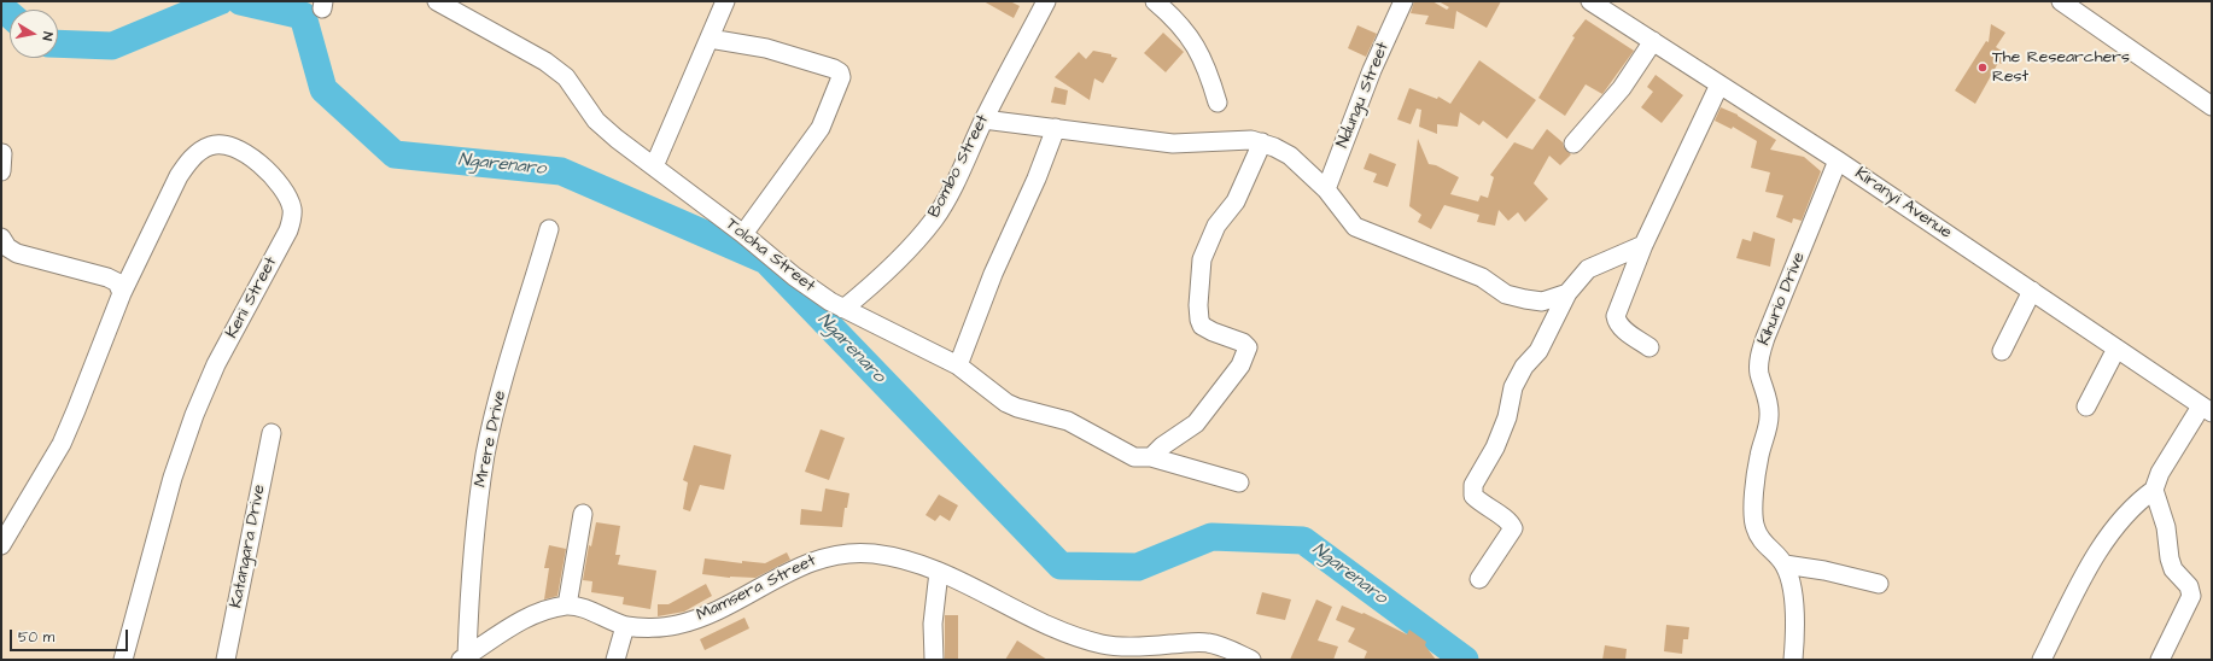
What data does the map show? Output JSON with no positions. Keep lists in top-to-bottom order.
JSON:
{
  "streets": {
    "street": [
      "Ndungu Street",
      "Bombo Street",
      "Kiranyi Avenue",
      "Toloha Street",
      "Keni Street",
      "Kihurio Drive",
      "Mrere Drive",
      "Katangara Drive",
      "Mamsera Street"
    ]
  },
  "crossings": [
    ["Bombo Street", "Toloha Street"],
    ["Kiranyi Avenue", "Kihurio Drive"]
  ],
  "water": ["Ngarenaro"],
  "places": ["The Researchers Rest"],
  "scale_bar": "50 m",
  "north": "right"
}
